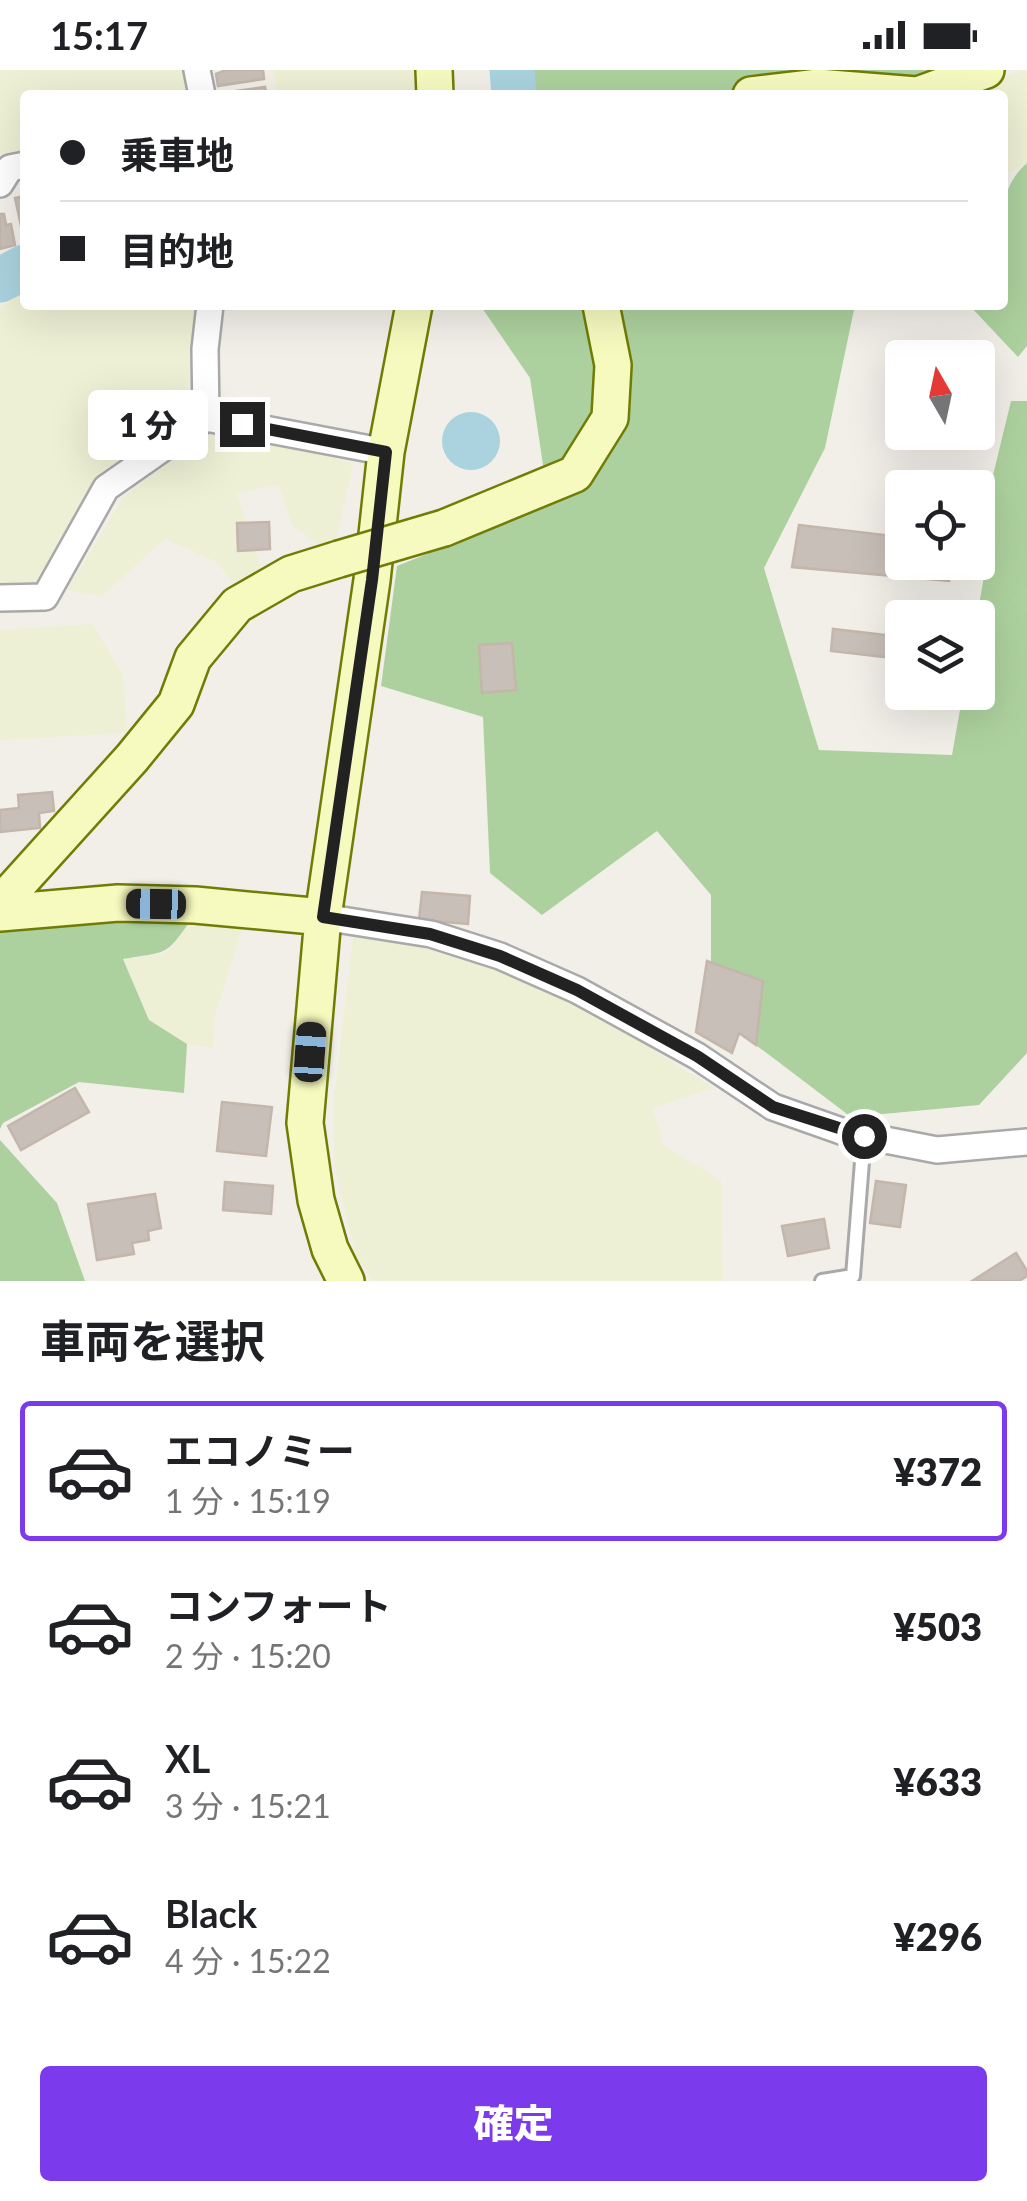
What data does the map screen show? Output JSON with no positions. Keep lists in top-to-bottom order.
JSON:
{
  "north": "top",
  "page": {
    "status": "15:17",
    "banner": ["乗車地", "目的地"],
    "bubble": "1 分",
    "heading": "車両を選択",
    "list": [
      {
        "name": "エコノミー",
        "note": "1 分 · 15:19",
        "value": "¥372"
      },
      {
        "name": "コンフォート",
        "note": "2 分 · 15:20",
        "value": "¥503"
      },
      {
        "name": "XL",
        "note": "3 分 · 15:21",
        "value": "¥633"
      },
      {
        "name": "Black",
        "note": "4 分 · 15:22",
        "value": "¥296"
      }
    ],
    "buttons": "確定"
  }
}
